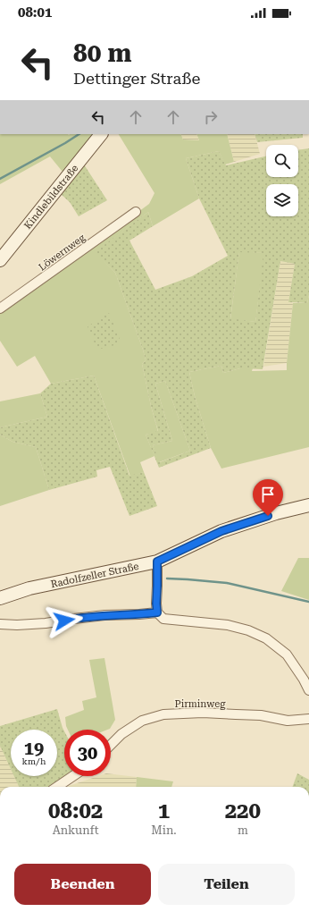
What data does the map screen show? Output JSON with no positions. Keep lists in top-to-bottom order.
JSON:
{
  "streets": {
    "main road": ["Kindlebildstraße", "Radolfzeller Straße"],
    "street": ["Löwernweg", "Pirminweg"]
  },
  "page": {
    "status": "08:01",
    "turn": ["80 m", "Dettinger Straße"],
    "speed": "19 km/h",
    "limit": "30",
    "eta": [
      "08:02",
      "Ankunft",
      "1",
      "Min.",
      "220",
      "m"
    ],
    "buttons": ["Beenden", "Teilen"]
  }
}
